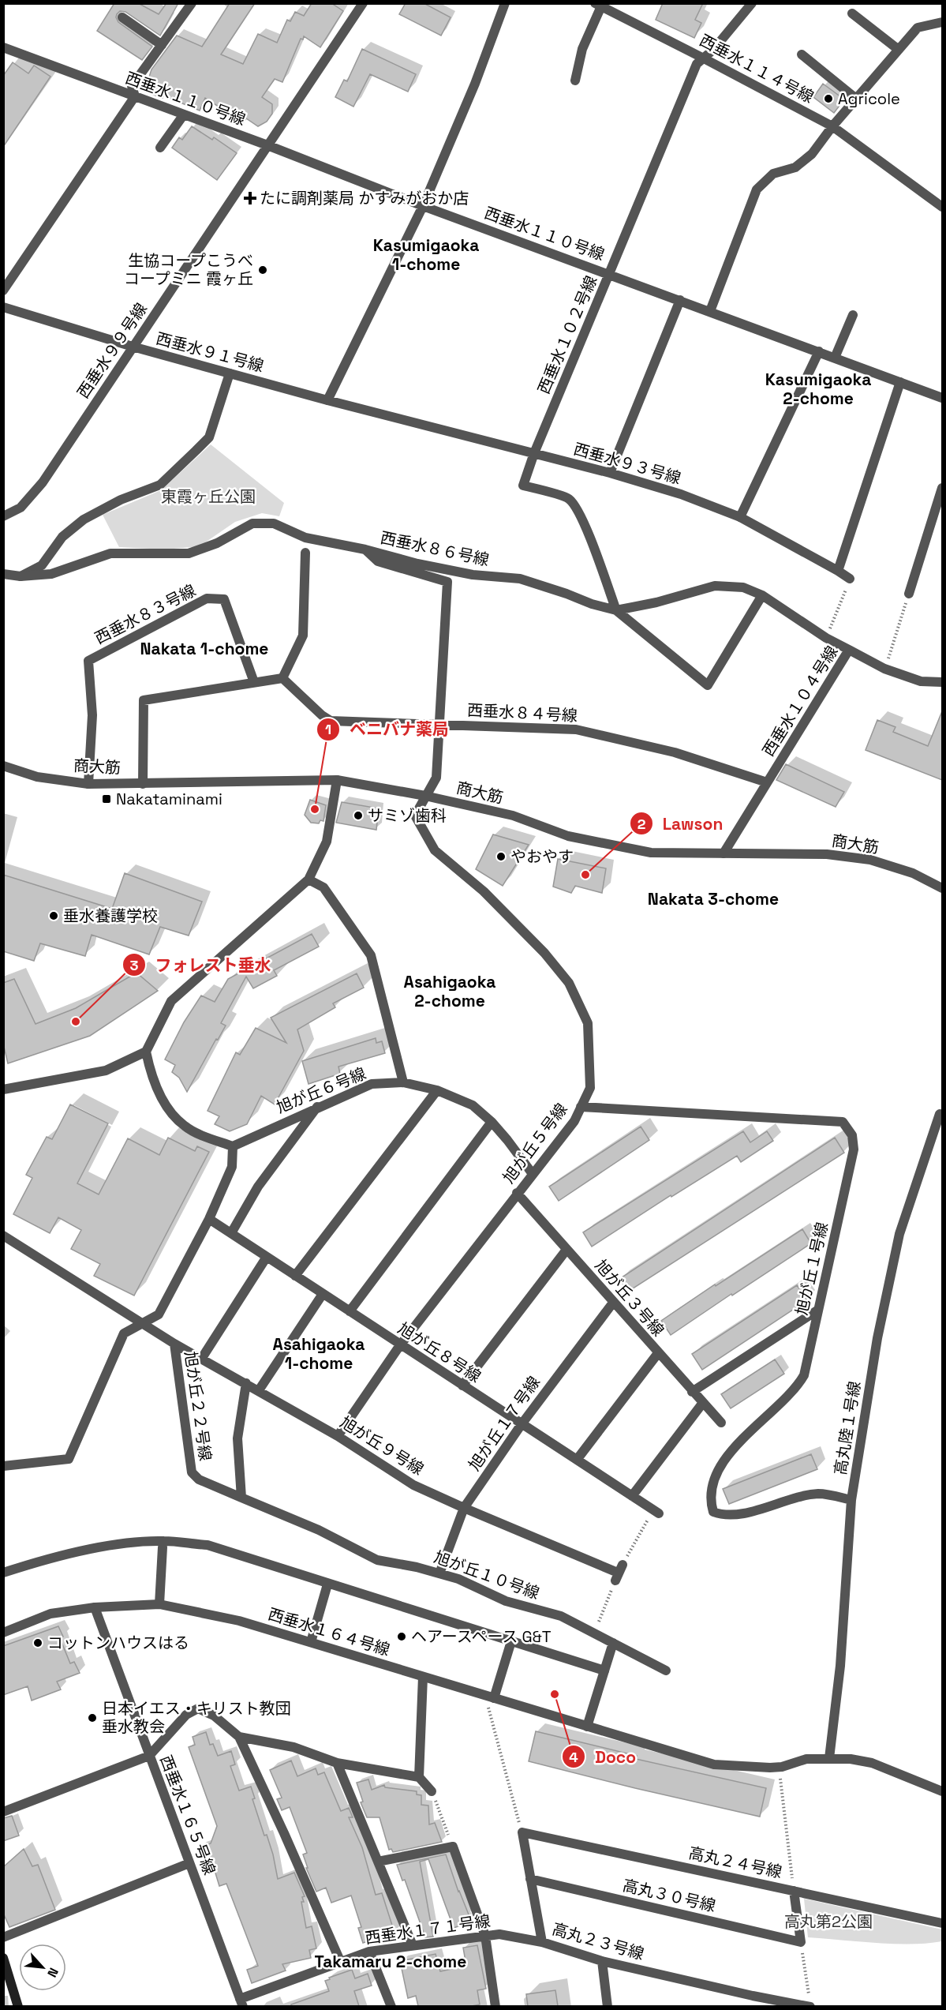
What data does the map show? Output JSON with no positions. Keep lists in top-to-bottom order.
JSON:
{
  "streets": {
    "street": [
      "西垂水１１４号線",
      "西垂水１１０号線",
      "西垂水１０２号線",
      "西垂水９９号線",
      "西垂水９１号線",
      "西垂水９３号線",
      "西垂水８６号線",
      "西垂水８３号線",
      "西垂水１０４号線",
      "西垂水８４号線",
      "商大筋",
      "旭が丘６号線",
      "旭が丘５号線",
      "旭が丘１号線",
      "旭が丘３号線",
      "旭が丘８号線",
      "旭が丘２２号線",
      "旭が丘１７号線",
      "高丸陸１号線",
      "旭が丘９号線",
      "旭が丘１０号線",
      "西垂水１６４号線",
      "西垂水１６５号線",
      "高丸２４号線",
      "高丸３０号線",
      "西垂水１７１号線",
      "高丸２３号線"
    ]
  },
  "crossings": [
    ["西垂水１１４号線", "西垂水１０２号線"],
    ["西垂水１１０号線", "西垂水１０２号線"],
    ["西垂水１１０号線", "西垂水９９号線"],
    ["西垂水１０２号線", "西垂水９３号線"],
    ["西垂水１０２号線", "西垂水８６号線"],
    ["西垂水９９号線", "西垂水９１号線"],
    ["西垂水９１号線", "西垂水９３号線"],
    ["西垂水８６号線", "西垂水１０４号線"],
    ["西垂水８３号線", "商大筋"],
    ["西垂水１０４号線", "西垂水８４号線"],
    ["西垂水１０４号線", "商大筋"],
    ["商大筋", "旭が丘５号線"],
    ["旭が丘６号線", "旭が丘５号線"],
    ["旭が丘５号線", "旭が丘１号線"],
    ["旭が丘５号線", "旭が丘３号線"],
    ["旭が丘５号線", "旭が丘８号線"],
    ["旭が丘５号線", "旭が丘９号線"],
    ["旭が丘１号線", "高丸陸１号線"],
    ["旭が丘３号線", "旭が丘１７号線"],
    ["旭が丘８号線", "旭が丘１７号線"],
    ["旭が丘２２号線", "旭が丘９号線"],
    ["旭が丘２２号線", "旭が丘１０号線"],
    ["旭が丘１７号線", "旭が丘９号線"],
    ["旭が丘１７号線", "旭が丘１０号線"],
    ["高丸陸１号線", "西垂水１６４号線"],
    ["西垂水１６４号線", "西垂水１６５号線"],
    ["西垂水１６５号線", "西垂水１７１号線"],
    ["高丸２４号線", "高丸２３号線"],
    ["高丸３０号線", "高丸２３号線"],
    ["西垂水１７１号線", "高丸２３号線"]
  ],
  "districts": [
    "Kasumigaoka 1-chome",
    "Kasumigaoka 2-chome",
    "Nakata 1-chome",
    "Nakata 3-chome",
    "Asahigaoka 2-chome",
    "Asahigaoka 1-chome",
    "Takamaru 2-chome"
  ],
  "parks": ["東霞ヶ丘公園", "高丸第2公園"],
  "places": {
    "other": [
      "Agricole",
      "生協コープこうべ コープミニ 霞ヶ丘",
      "ベニバナ薬局",
      "サミゾ歯科",
      "やおやす",
      "Lawson",
      "垂水養護学校",
      "フォレスト垂水",
      "ヘアースペース G&T",
      "コットンハウスはる",
      "Doco",
      "日本イエス・キリスト教団 垂水教会"
    ],
    "health": ["たに調剤薬局 かすみがおか店"],
    "transit": ["Nakataminami"]
  },
  "north": "bottom right"
}
